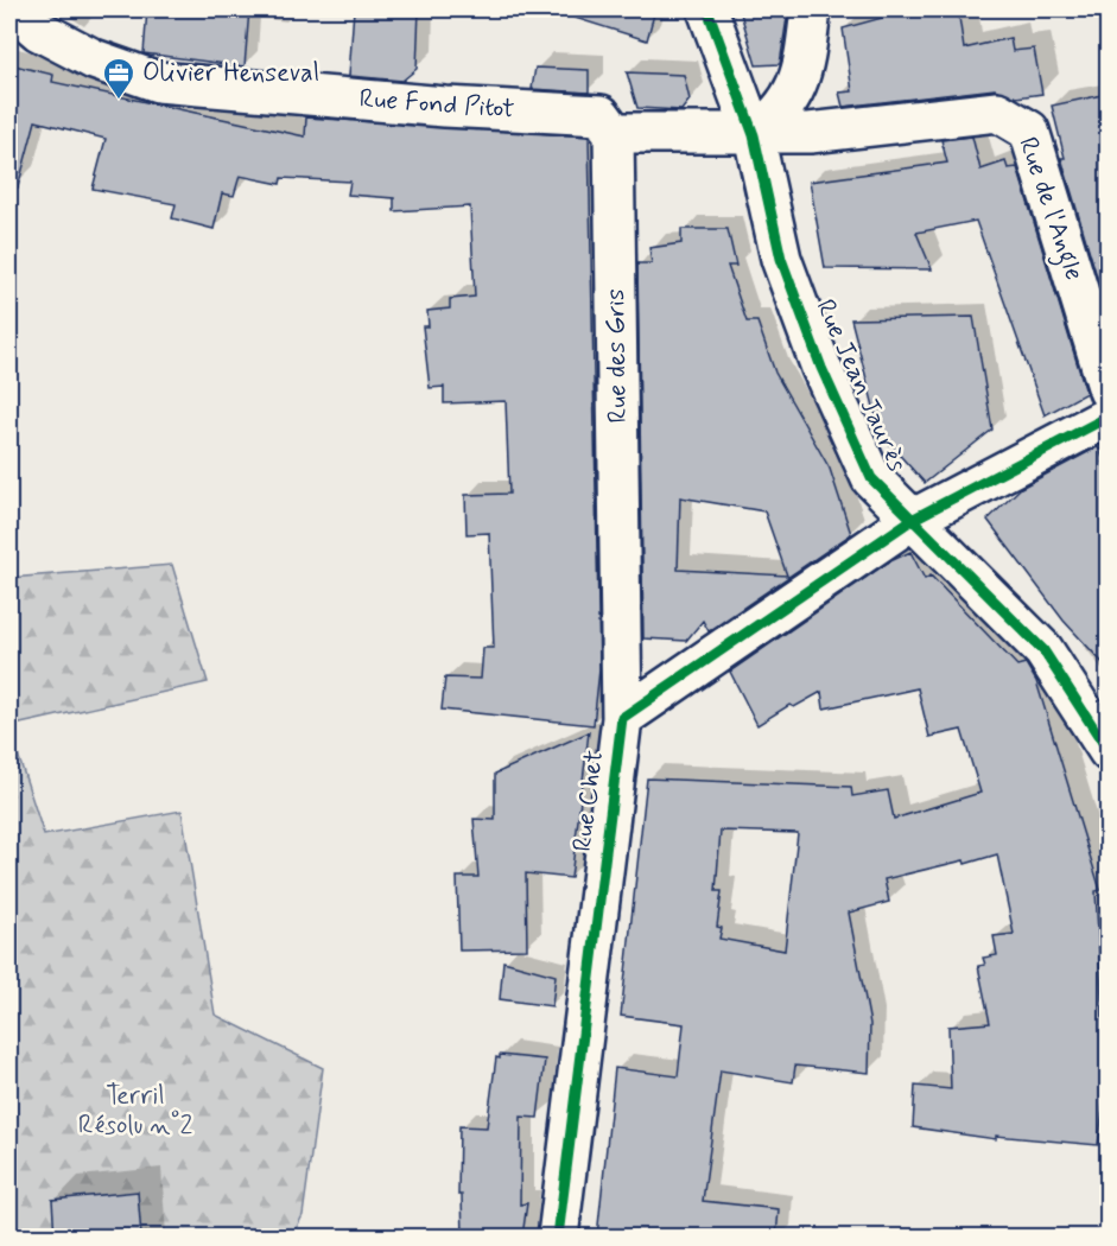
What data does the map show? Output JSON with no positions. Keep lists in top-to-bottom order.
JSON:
{
  "streets": {
    "street": [
      "Rue Fond Pitot",
      "Rue de l'Angle",
      "Rue des Gris",
      "Rue Jean Jaurès",
      "Rue Chet"
    ]
  },
  "crossings": [
    ["Rue Fond Pitot", "Rue des Gris"],
    ["Rue de l'Angle", "Rue Jean Jaurès"],
    ["Rue des Gris", "Rue Chet"],
    ["Rue Jean Jaurès", "Rue Chet"]
  ],
  "parks": ["Terril Résolu n°2"],
  "places": {
    "office": ["Olivier Henseval"]
  }
}
